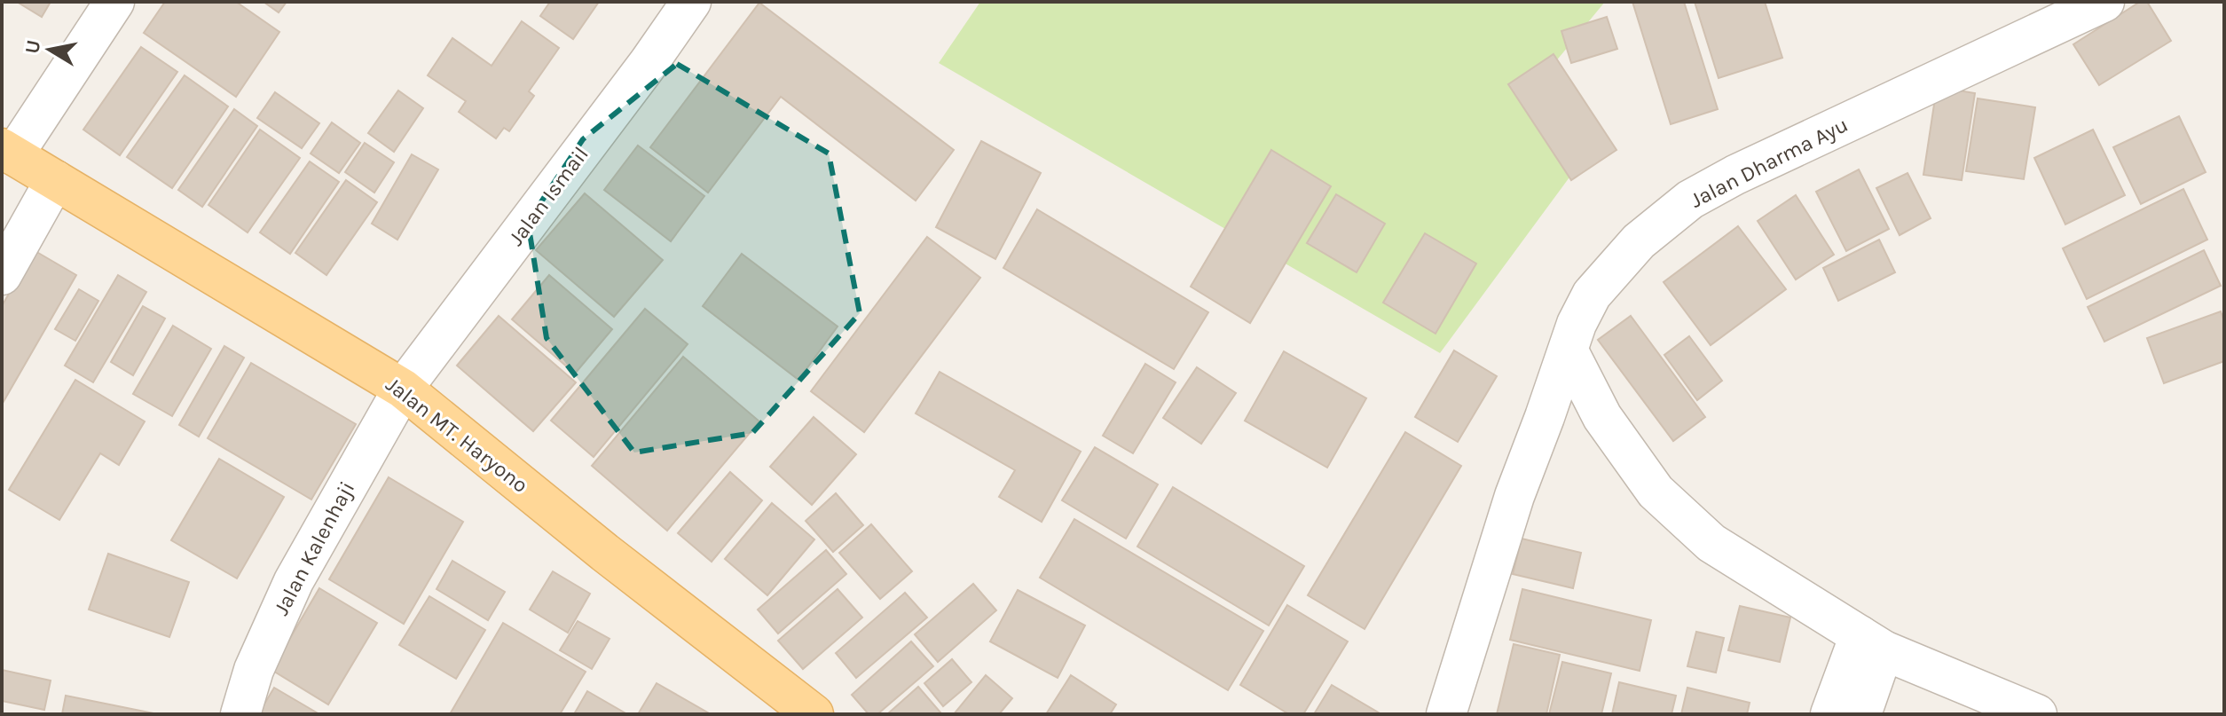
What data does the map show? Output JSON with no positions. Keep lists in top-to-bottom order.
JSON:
{
  "streets": {
    "main road": ["Jalan MT. Haryono"],
    "street": ["Jalan Dharma Ayu", "Jalan Ismail", "Jalan Kalenhaji"]
  },
  "crossings": [
    ["Jalan Ismail", "Jalan MT. Haryono"],
    ["Jalan Ismail", "Jalan Kalenhaji"],
    ["Jalan MT. Haryono", "Jalan Kalenhaji"]
  ],
  "north": "left"
}
